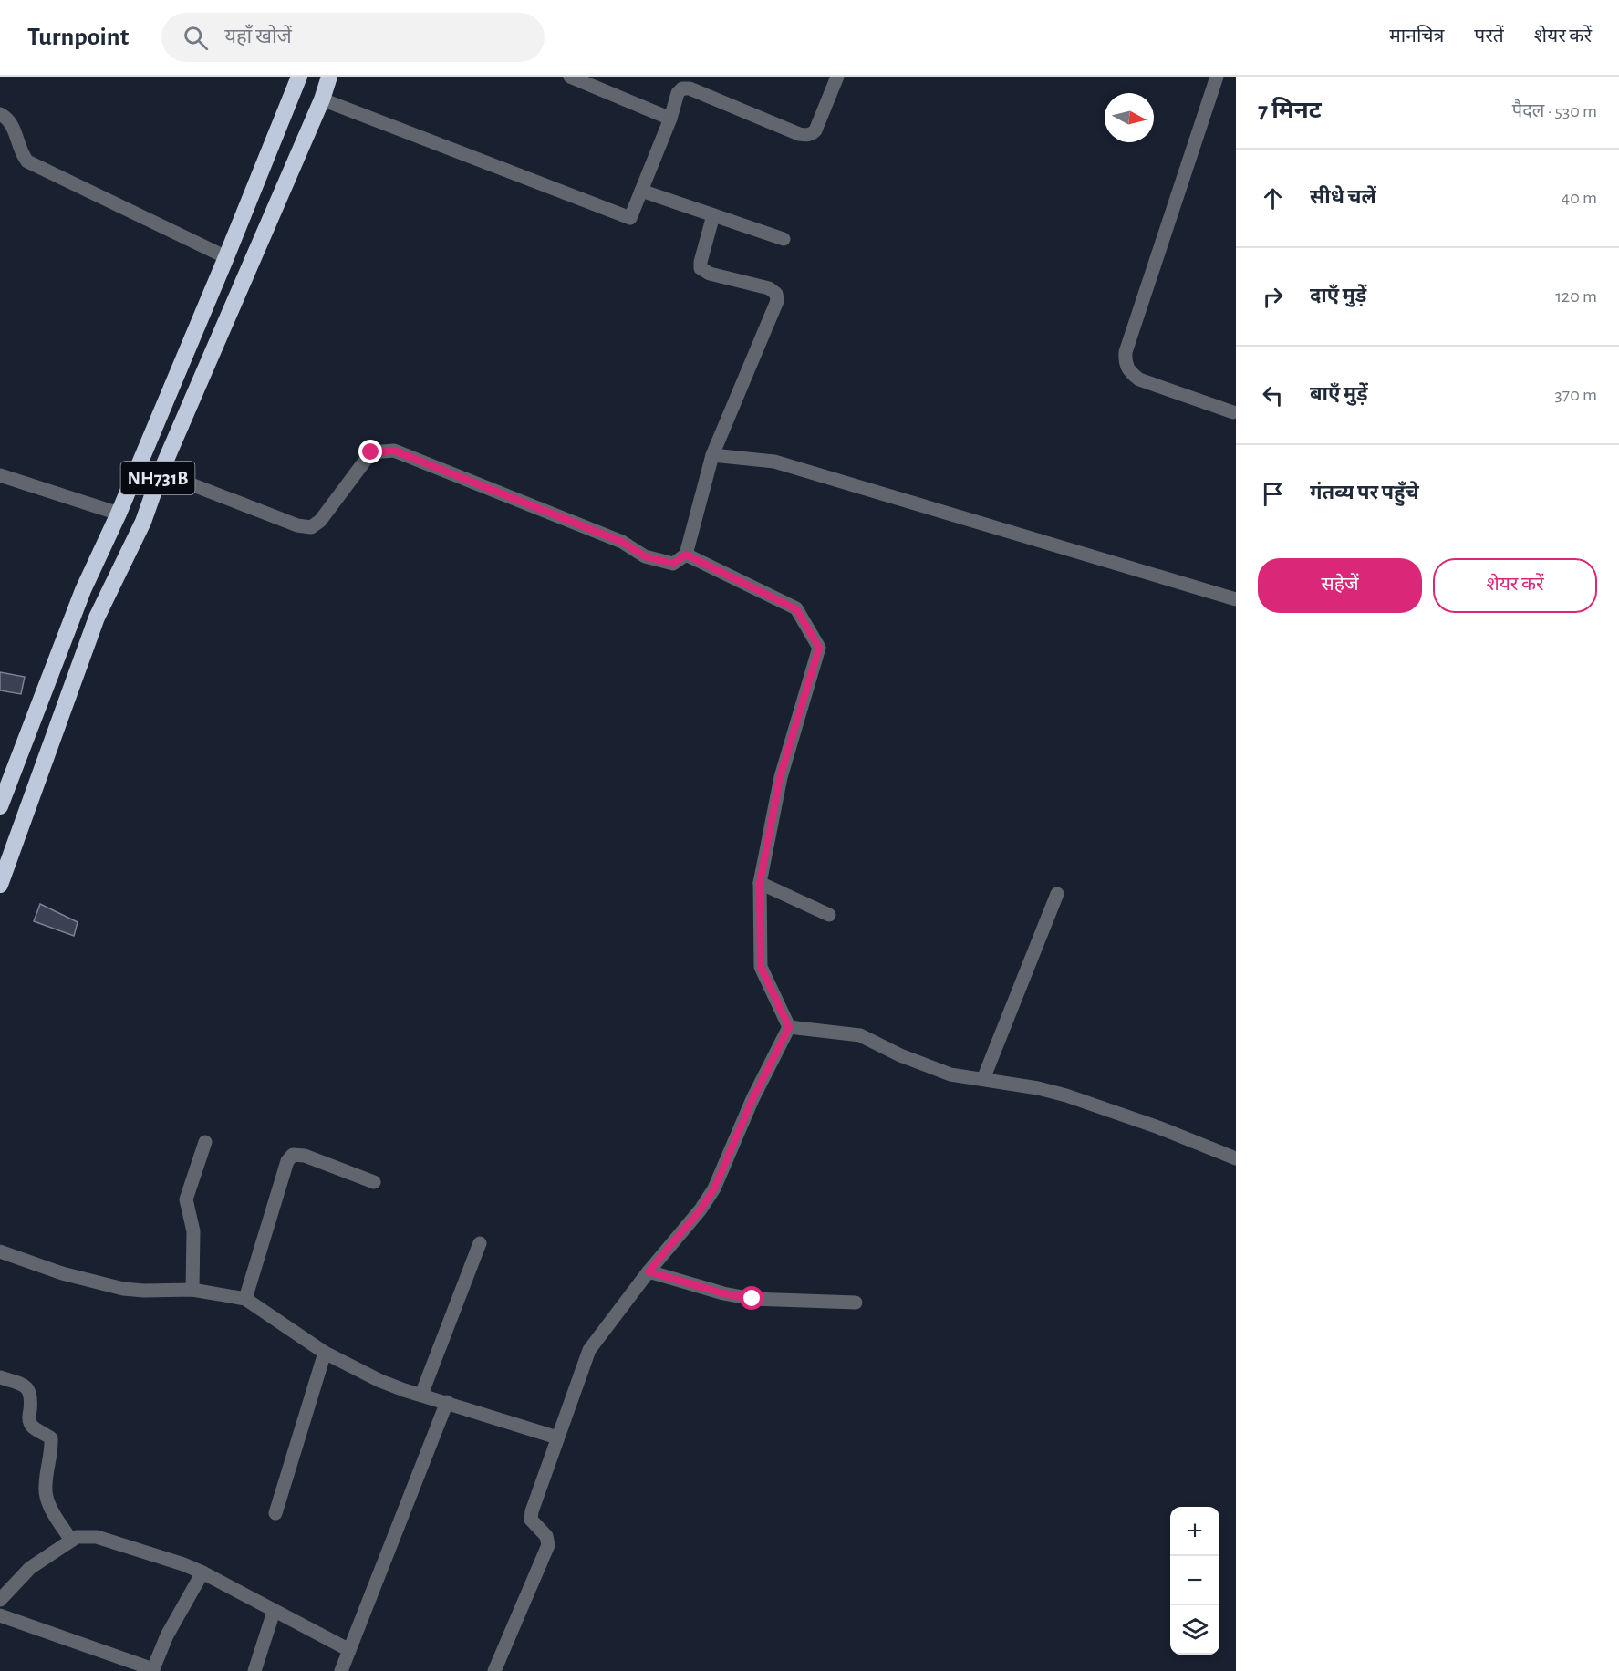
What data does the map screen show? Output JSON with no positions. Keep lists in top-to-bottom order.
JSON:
{
  "streets": {
    "highway": ["NH731B"]
  },
  "north": "right",
  "page": {
    "header": "Turnpoint",
    "search": "यहाँ खोजें",
    "nav": ["मानचित्र", "परतें", "शेयर करें"],
    "heading": ["7 मिनट", "पैदल · 530 m"],
    "list": [
      ["सीधे चलें", "40 m"],
      ["दाएँ मुड़ें", "120 m"],
      ["बाएँ मुड़ें", "370 m"],
      "गंतव्य पर पहुँचे"
    ],
    "buttons": ["सहेजें", "शेयर करें"],
    "map_buttons": ["+", "−"]
  }
}
